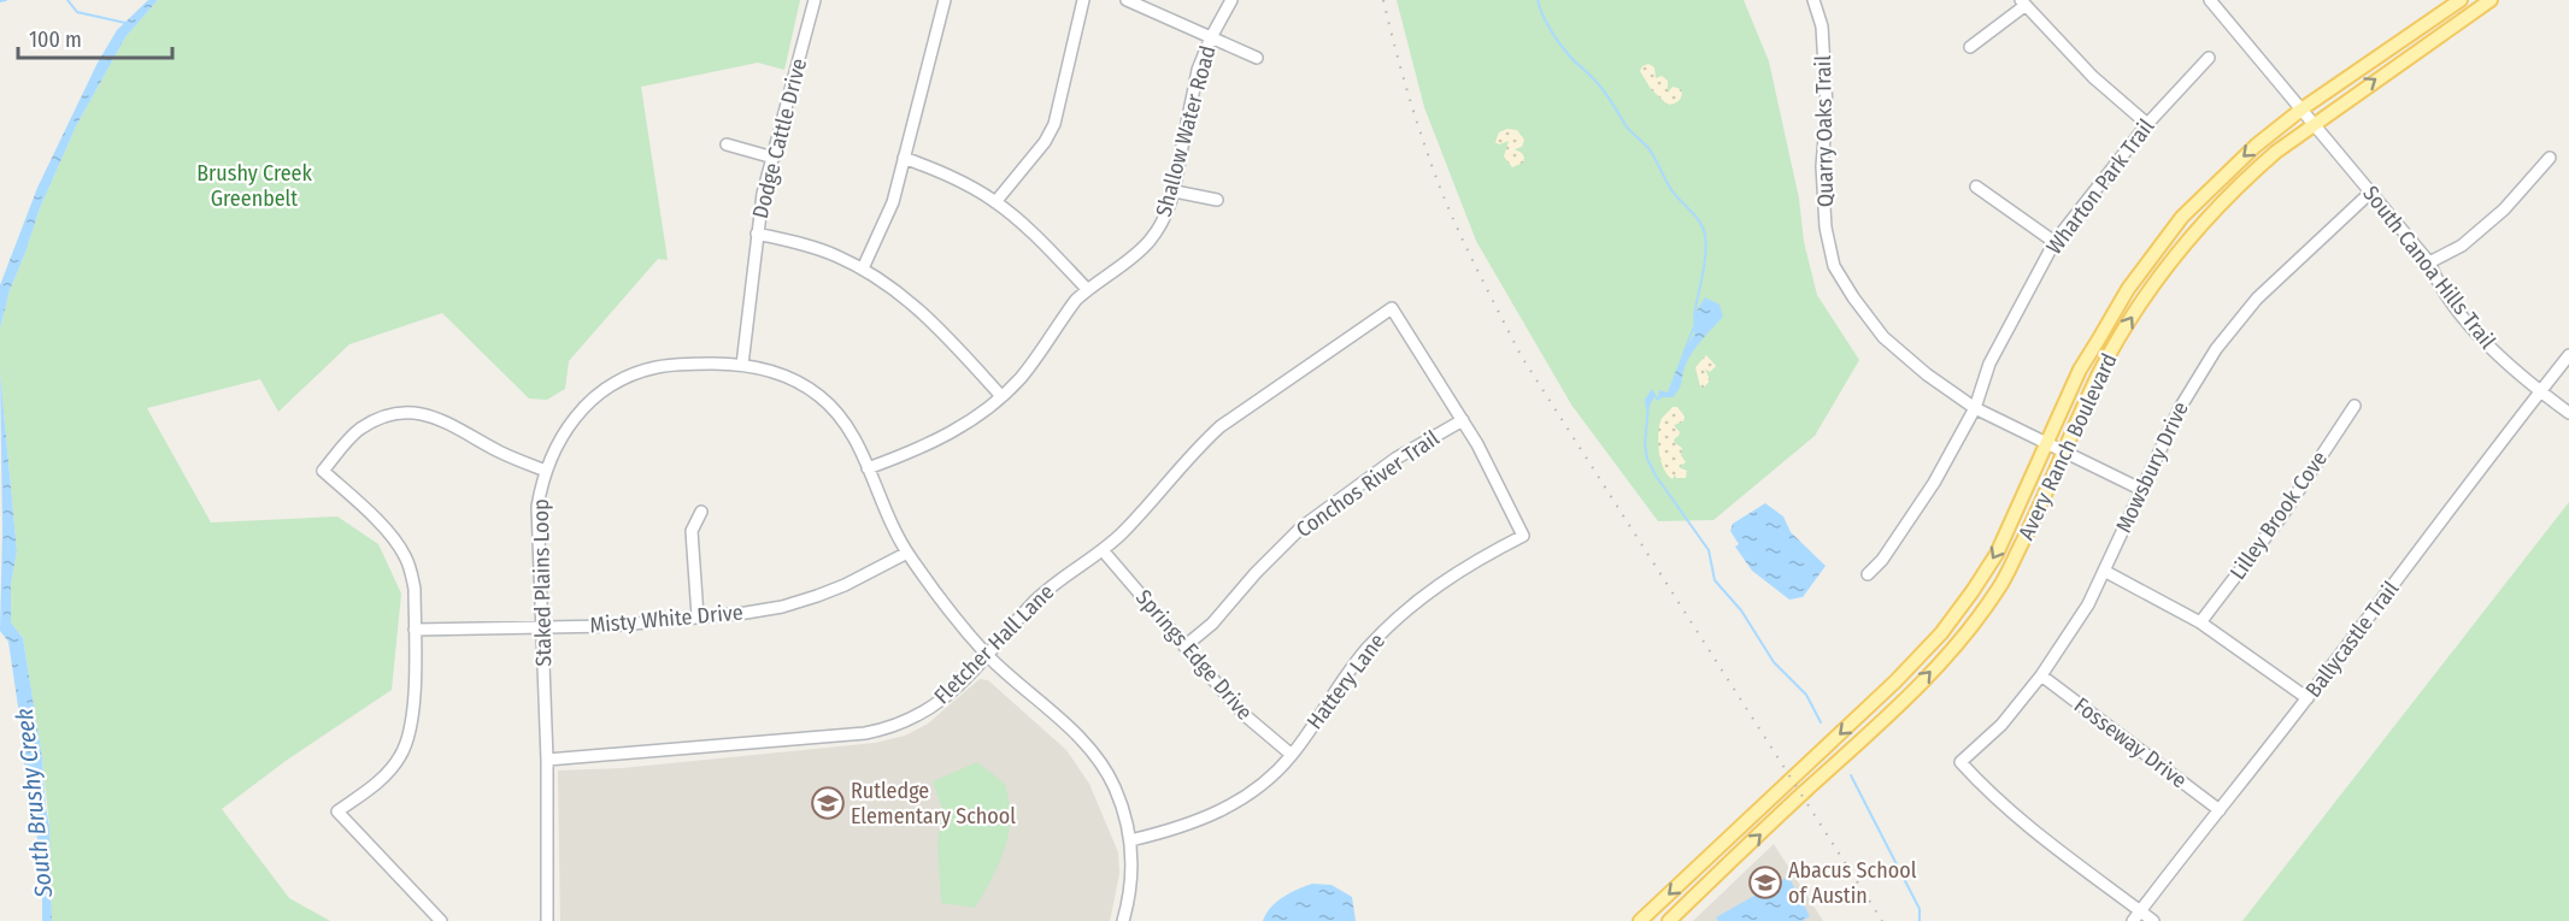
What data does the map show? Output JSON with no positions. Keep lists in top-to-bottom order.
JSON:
{
  "streets": {
    "main road": ["Avery Ranch Boulevard"],
    "street": [
      "Shallow Water Road",
      "Quarry Oaks Trail",
      "Dodge Cattle Drive",
      "Wharton Park Trail",
      "South Canoa Hills Trail",
      "Mowsbury Drive",
      "Conchos River Trail",
      "Lilley Brook Cove",
      "Staked Plains Loop",
      "Misty White Drive",
      "Ballycastle Trail",
      "Fletcher Hall Lane",
      "Springs Edge Drive",
      "Hattery Lane",
      "Fosseway Drive"
    ]
  },
  "crossings": [
    ["Shallow Water Road", "Staked Plains Loop"],
    ["Quarry Oaks Trail", "Wharton Park Trail"],
    ["Quarry Oaks Trail", "Avery Ranch Boulevard"],
    ["Quarry Oaks Trail", "Mowsbury Drive"],
    ["Dodge Cattle Drive", "Staked Plains Loop"],
    ["South Canoa Hills Trail", "Avery Ranch Boulevard"],
    ["South Canoa Hills Trail", "Mowsbury Drive"],
    ["South Canoa Hills Trail", "Ballycastle Trail"],
    ["Mowsbury Drive", "Ballycastle Trail"],
    ["Mowsbury Drive", "Fosseway Drive"],
    ["Conchos River Trail", "Springs Edge Drive"],
    ["Conchos River Trail", "Hattery Lane"],
    ["Staked Plains Loop", "Misty White Drive"],
    ["Staked Plains Loop", "Fletcher Hall Lane"],
    ["Staked Plains Loop", "Hattery Lane"],
    ["Ballycastle Trail", "Fosseway Drive"],
    ["Fletcher Hall Lane", "Springs Edge Drive"],
    ["Fletcher Hall Lane", "Hattery Lane"],
    ["Springs Edge Drive", "Hattery Lane"]
  ],
  "water": ["South Brushy Creek"],
  "parks": ["Brushy Creek Greenbelt"],
  "places": {
    "school or university": ["Rutledge Elementary School", "Abacus School of Austin"]
  },
  "scale_bar": "100 m"
}
